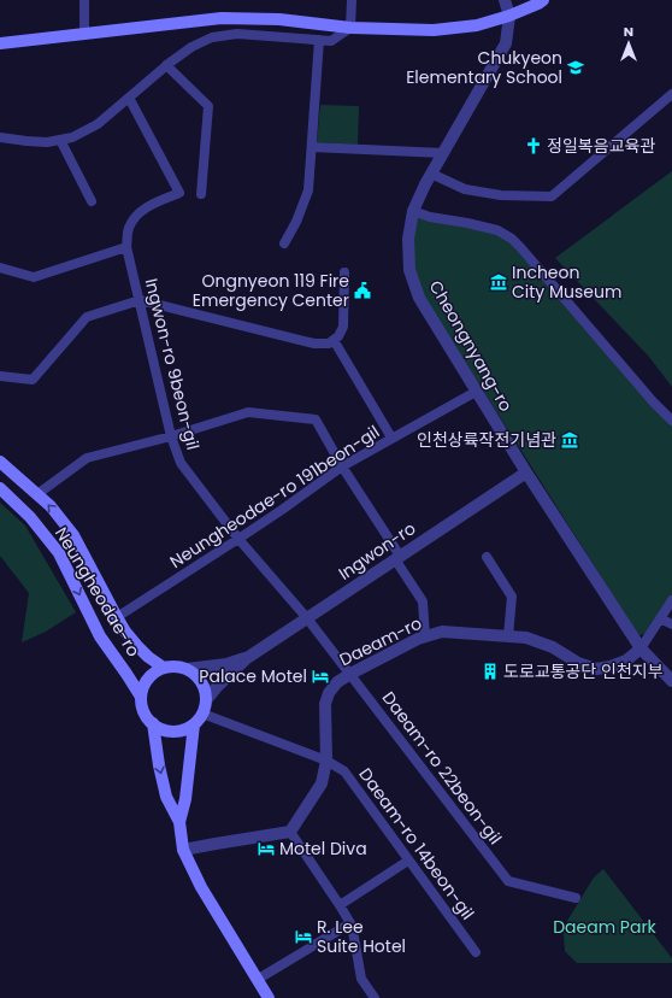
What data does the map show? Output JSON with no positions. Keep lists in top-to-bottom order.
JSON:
{
  "streets": {
    "main road": ["Neungheodae-ro"],
    "street": [
      "Cheongnyang-ro",
      "Ingwon-ro 9beon-gil",
      "Neungheodae-ro 191beon-gil",
      "Ingwon-ro",
      "Daeam-ro",
      "Daeam-ro 22beon-gil",
      "Daeam-ro 14beon-gil"
    ]
  },
  "crossings": [
    ["Cheongnyang-ro", "Neungheodae-ro 191beon-gil"],
    ["Cheongnyang-ro", "Ingwon-ro"],
    ["Cheongnyang-ro", "Daeam-ro"],
    ["Ingwon-ro 9beon-gil", "Neungheodae-ro 191beon-gil"],
    ["Ingwon-ro 9beon-gil", "Ingwon-ro"],
    ["Ingwon-ro 9beon-gil", "Daeam-ro 22beon-gil"],
    ["Neungheodae-ro 191beon-gil", "Neungheodae-ro"],
    ["Ingwon-ro", "Daeam-ro 22beon-gil"],
    ["Neungheodae-ro", "Daeam-ro 14beon-gil"],
    ["Daeam-ro", "Daeam-ro 22beon-gil"],
    ["Daeam-ro", "Daeam-ro 14beon-gil"]
  ],
  "parks": ["Daeam Park"],
  "places": {
    "school or university": ["Chukyeon Elementary School"],
    "church": ["정일복음교육관"],
    "museum": ["Incheon City Museum", "인천상륙작전기념관"],
    "public building": ["Ongnyeon 119 Fire Emergency Center"],
    "building": ["도로교통공단 인천지부"],
    "hotel": ["Palace Motel", "Motel Diva", "R. Lee Suite Hotel"]
  },
  "north": "top"
}
